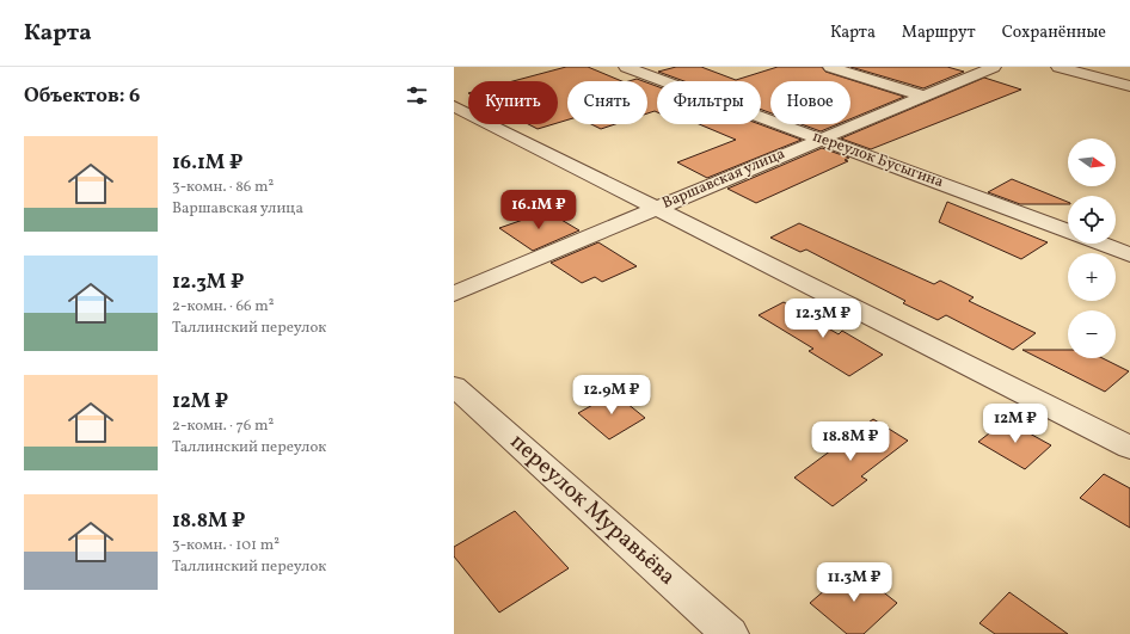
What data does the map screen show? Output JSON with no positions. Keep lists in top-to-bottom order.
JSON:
{
  "streets": {
    "street": ["переулок Бусыгина", "Варшавская улица", "переулок Муравьёва"]
  },
  "crossings": [
    ["переулок Бусыгина", "Варшавская улица"]
  ],
  "north": "right",
  "page": {
    "header": "Карта",
    "nav": ["Карта", "Маршрут", "Сохранённые"],
    "heading": "Объектов: 6",
    "chip": [
      "Купить",
      "Снять",
      "Фильтры",
      "Новое"
    ],
    "list": [
      {
        "name": "16.1M ₽",
        "note": "3-комн. · 86 m² · Варшавская улица"
      },
      {
        "name": "12.3M ₽",
        "note": "2-комн. · 66 m² · Таллинский переулок"
      },
      {
        "name": "12M ₽",
        "note": "2-комн. · 76 m² · Таллинский переулок"
      },
      {
        "name": "18.8M ₽",
        "note": "3-комн. · 101 m² · Таллинский переулок"
      }
    ],
    "map_buttons": ["+", "−"],
    "price": [
      "16.1M ₽",
      "12.3M ₽",
      "12.9M ₽",
      "12M ₽",
      "18.8M ₽",
      "11.3M ₽"
    ]
  }
}
